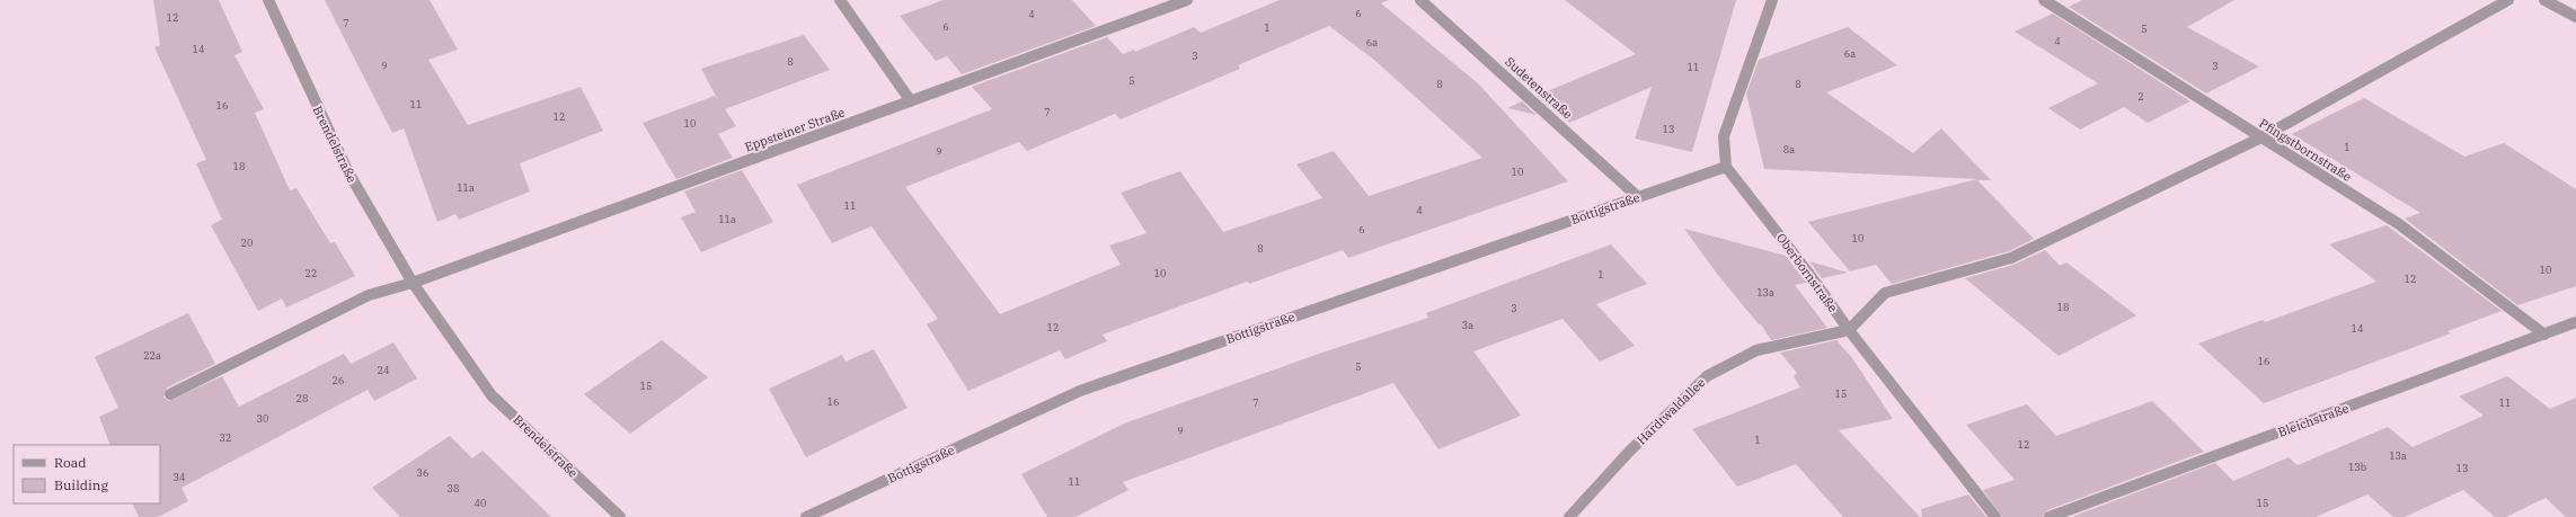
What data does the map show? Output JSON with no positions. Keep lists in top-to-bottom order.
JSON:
{
  "streets": {
    "street": [
      "Sudetenstraße",
      "Eppsteiner Straße",
      "Brendelstraße",
      "Pfingstbornstraße",
      "Bottigstraße",
      "Oberbornstraße",
      "Hardtwaldallee",
      "Bleichstraße"
    ]
  },
  "crossings": [
    ["Sudetenstraße", "Bottigstraße"],
    ["Eppsteiner Straße", "Brendelstraße"],
    ["Pfingstbornstraße", "Bleichstraße"],
    ["Bottigstraße", "Oberbornstraße"],
    ["Oberbornstraße", "Hardtwaldallee"]
  ],
  "house_numbers": [
    "6",
    "4",
    "12",
    "7",
    "6",
    "1",
    "5",
    "4",
    "6a",
    "14",
    "6a",
    "3",
    "8",
    "9",
    "3",
    "11",
    "5",
    "8",
    "8",
    "2",
    "11",
    "16",
    "7",
    "12",
    "10",
    "13",
    "1",
    "8a",
    "9",
    "18",
    "10",
    "11a",
    "11",
    "4",
    "11a",
    "6",
    "10",
    "20",
    "8",
    "10",
    "22",
    "10",
    "1",
    "12",
    "13a",
    "18",
    "3",
    "3a",
    "12",
    "14",
    "22a",
    "16",
    "5",
    "24",
    "26",
    "15",
    "15",
    "28",
    "16",
    "7",
    "11",
    "30",
    "9",
    "32",
    "1",
    "12",
    "13a",
    "13b",
    "13",
    "36",
    "34",
    "11",
    "38",
    "40",
    "15"
  ],
  "legend": ["Road", "Building"]
}
